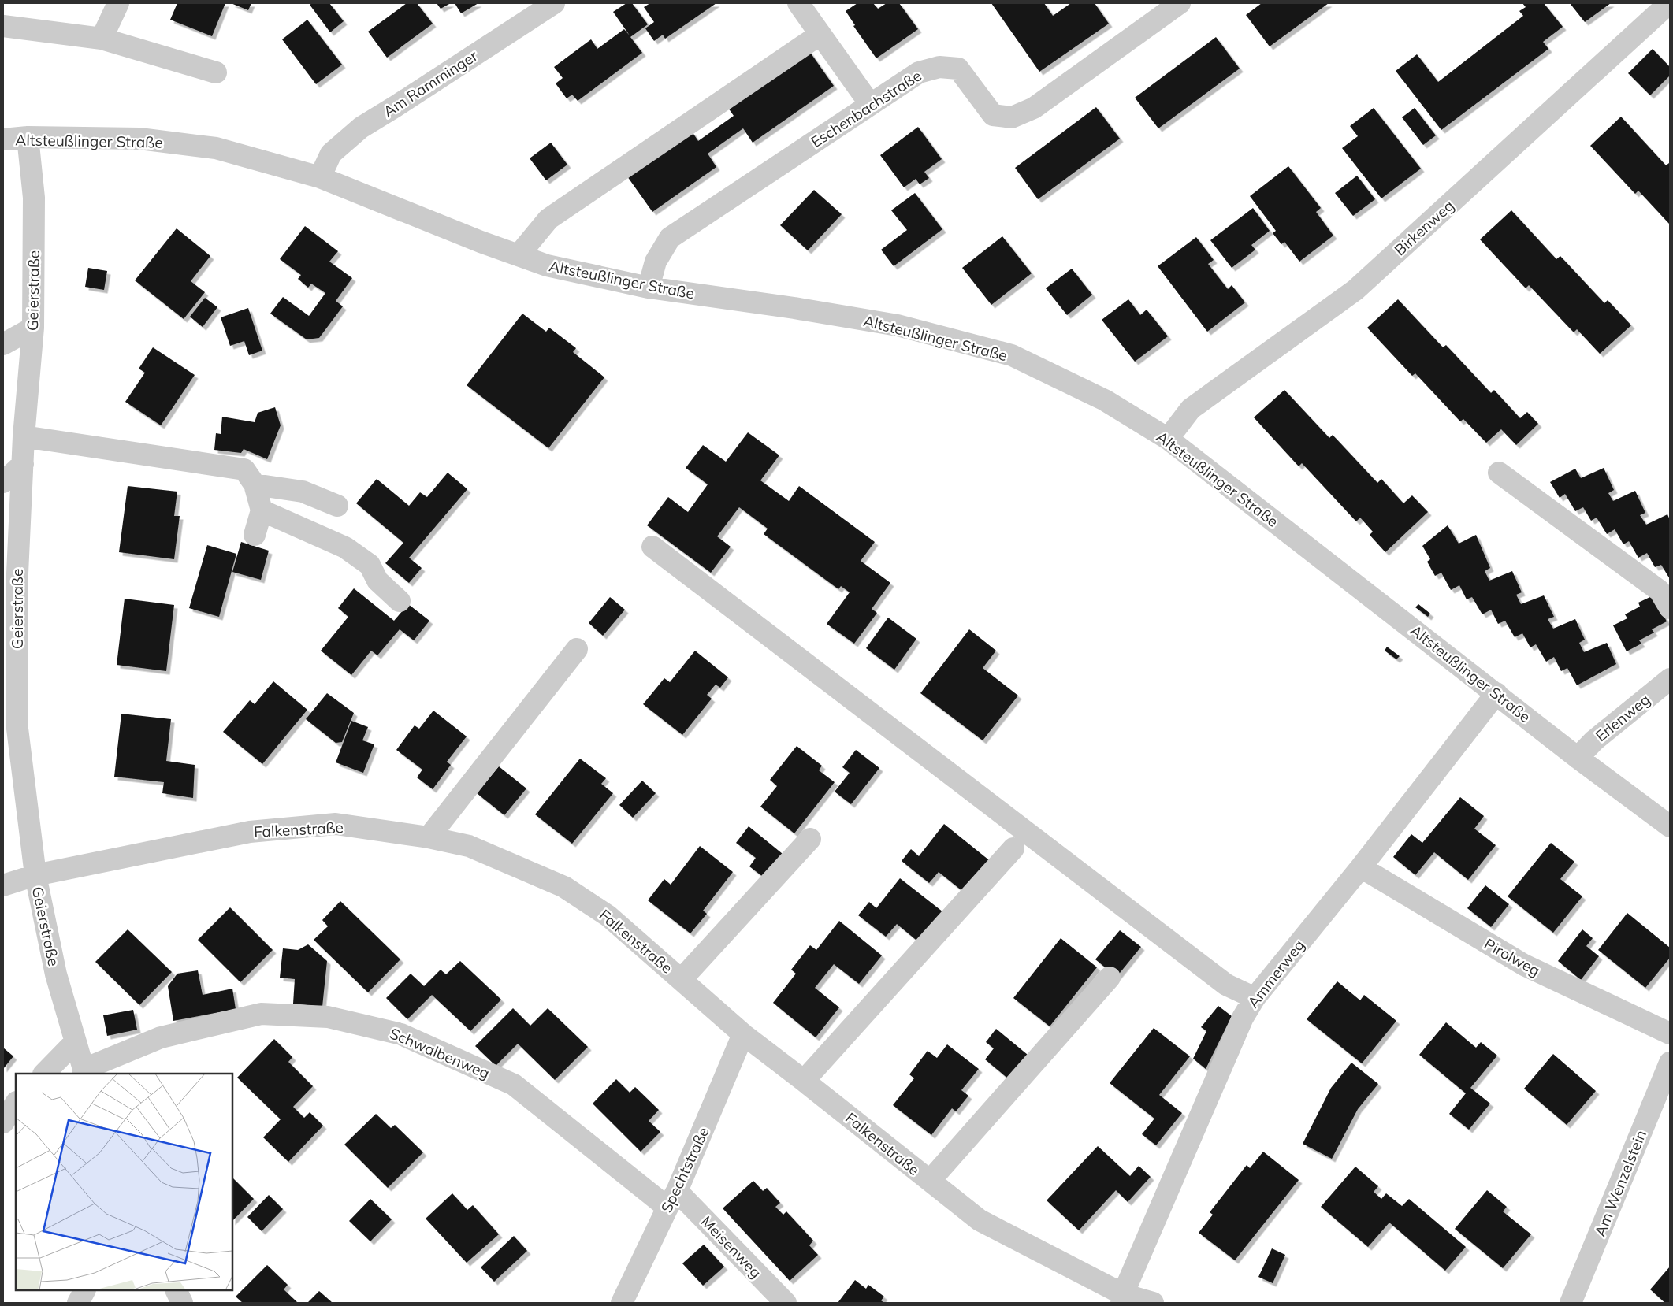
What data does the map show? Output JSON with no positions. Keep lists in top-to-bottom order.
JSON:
{
  "streets": {
    "street": [
      "Am Ramminger",
      "Eschenbachstraße",
      "Altsteußlinger Straße",
      "Birkenweg",
      "Geierstraße",
      "Erlenweg",
      "Falkenstraße",
      "Pirolweg",
      "Ammerweg",
      "Schwalbenweg",
      "Spechtstraße",
      "Am Wenzelstein",
      "Meisenweg"
    ]
  },
  "crossings": [
    ["Am Ramminger", "Altsteußlinger Straße"],
    ["Eschenbachstraße", "Altsteußlinger Straße"],
    ["Altsteußlinger Straße", "Birkenweg"],
    ["Altsteußlinger Straße", "Geierstraße"],
    ["Altsteußlinger Straße", "Erlenweg"],
    ["Altsteußlinger Straße", "Ammerweg"],
    ["Geierstraße", "Falkenstraße"],
    ["Geierstraße", "Schwalbenweg"],
    ["Falkenstraße", "Ammerweg"],
    ["Falkenstraße", "Spechtstraße"],
    ["Pirolweg", "Ammerweg"],
    ["Schwalbenweg", "Spechtstraße"],
    ["Schwalbenweg", "Meisenweg"],
    ["Spechtstraße", "Meisenweg"]
  ]
}
